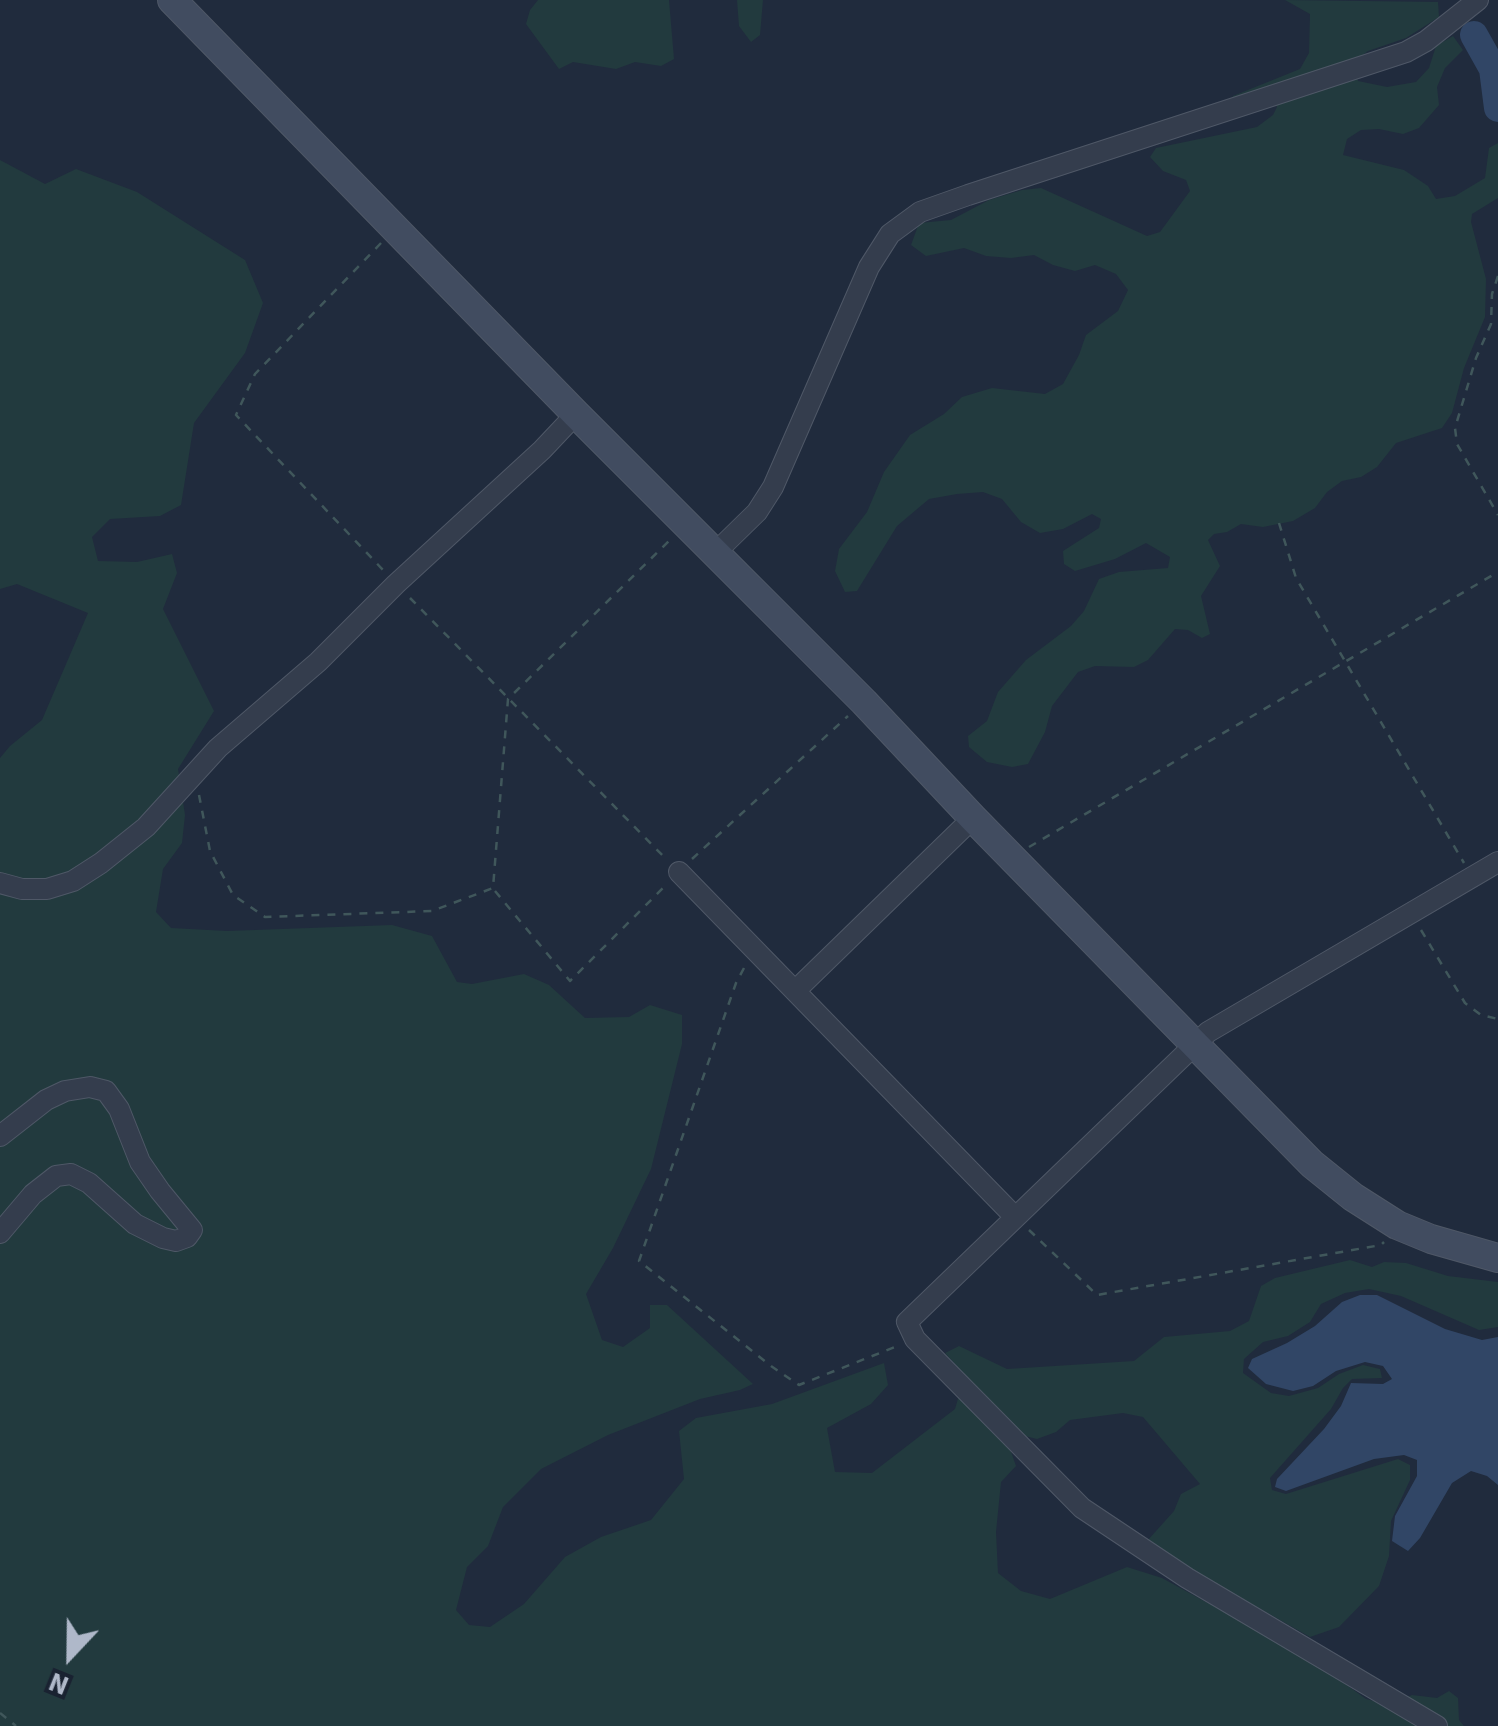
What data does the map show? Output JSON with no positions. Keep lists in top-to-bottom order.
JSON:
{
  "north": "bottom"
}
